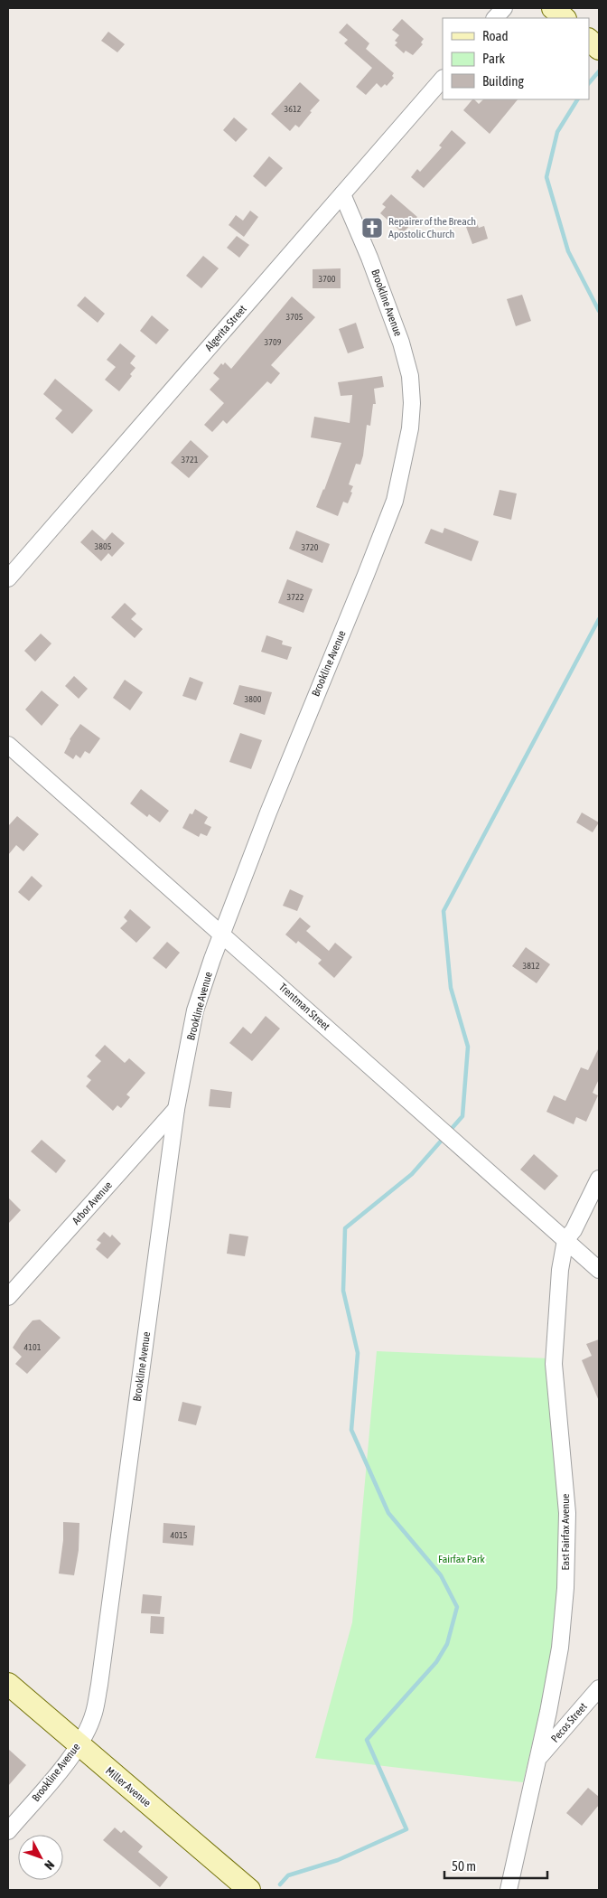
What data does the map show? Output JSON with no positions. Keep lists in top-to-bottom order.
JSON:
{
  "streets": {
    "main road": ["Miller Avenue"],
    "street": [
      "Brookline Avenue",
      "Algerita Street",
      "Trentman Street",
      "Arbor Avenue",
      "East Fairfax Avenue",
      "Pecos Street"
    ]
  },
  "crossings": [
    ["Brookline Avenue", "Algerita Street"],
    ["Brookline Avenue", "Trentman Street"],
    ["Brookline Avenue", "Arbor Avenue"],
    ["Brookline Avenue", "Miller Avenue"],
    ["Trentman Street", "East Fairfax Avenue"],
    ["East Fairfax Avenue", "Pecos Street"]
  ],
  "parks": ["Fairfax Park"],
  "places": {
    "church": ["Repairer of the Breach Apostolic Church"]
  },
  "house_numbers": [
    "3612",
    "3700",
    "3705",
    "3709",
    "3721",
    "3805",
    "3720",
    "3722",
    "3800",
    "3812",
    "4101",
    "4015"
  ],
  "legend": ["Road", "Park", "Building"],
  "scale_bar": "50 m",
  "north": "bottom right"
}
